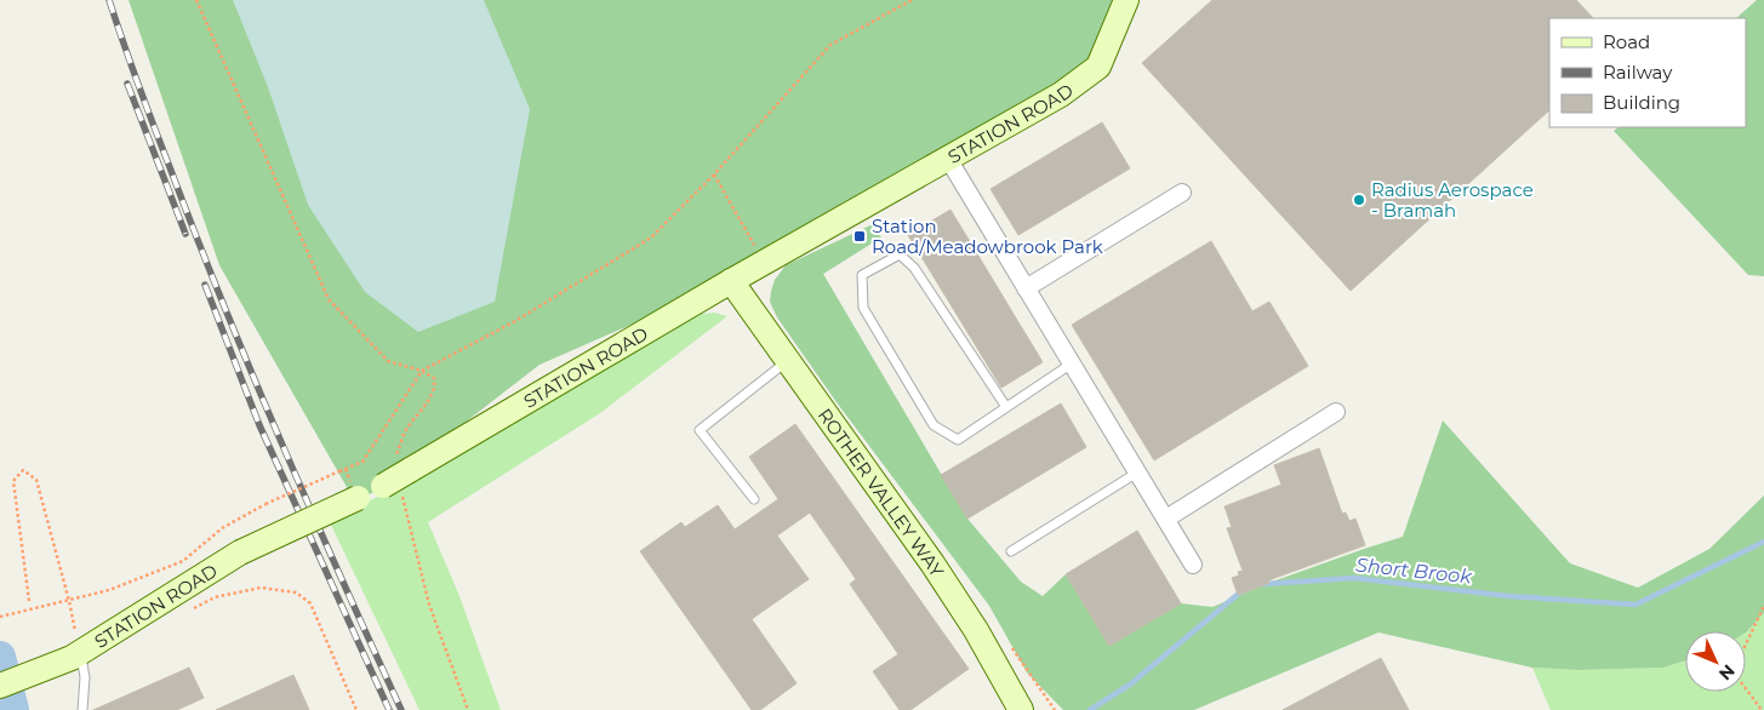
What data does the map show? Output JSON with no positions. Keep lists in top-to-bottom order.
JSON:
{
  "streets": {
    "main road": ["STATION ROAD", "ROTHER VALLEY WAY"]
  },
  "crossings": [
    ["STATION ROAD", "ROTHER VALLEY WAY"]
  ],
  "water": ["Short Brook"],
  "places": {
    "other": ["Radius Aerospace - Bramah"],
    "transit": ["Station Road/Meadowbrook Park"]
  },
  "legend": ["Road", "Railway", "Building"],
  "north": "bottom right"
}
